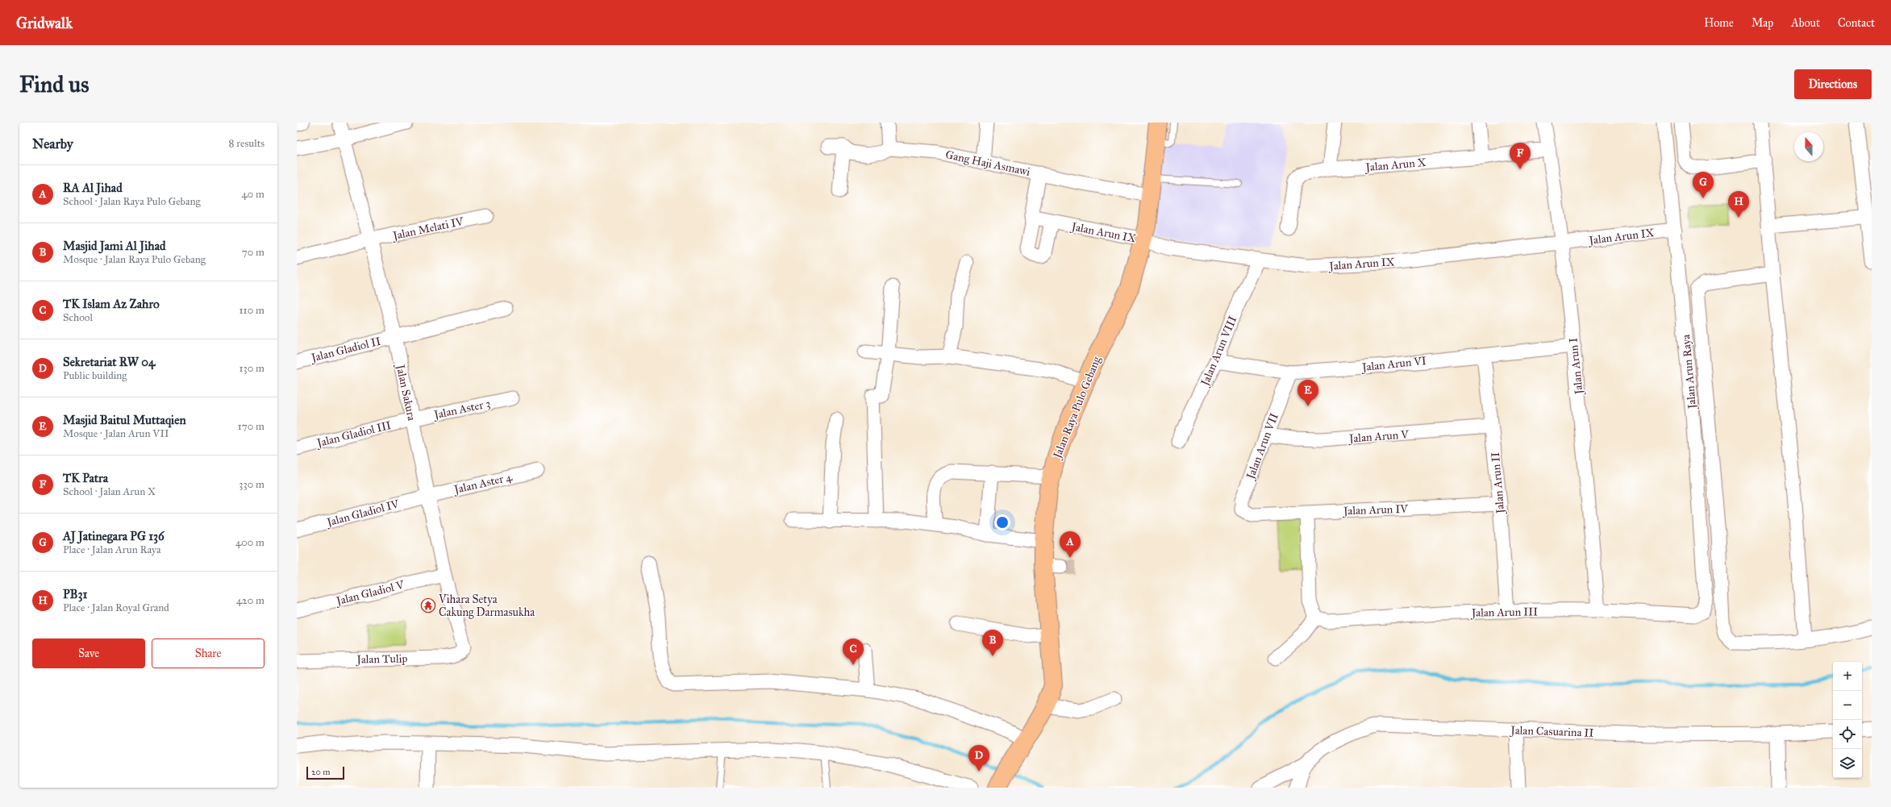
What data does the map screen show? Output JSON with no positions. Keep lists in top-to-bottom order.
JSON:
{
  "streets": {
    "main road": ["Jalan Raya Pulo Gebang"],
    "street": [
      "Gang Haji Asmawi",
      "Jalan Arun X",
      "Jalan Melati IV",
      "Jalan Arun IX",
      "Jalan Gladiol II",
      "Jalan Arun VIII",
      "Jalan Arun VI",
      "Jalan Arun I",
      "Jalan Arun Raya",
      "Jalan Sakura",
      "Jalan Aster 3",
      "Jalan Gladiol III",
      "Jalan Arun V",
      "Jalan Arun VII",
      "Jalan Aster 4",
      "Jalan Arun II",
      "Jalan Arun IV",
      "Jalan Gladiol IV",
      "Jalan Gladiol V",
      "Jalan Arun III",
      "Jalan Tulip",
      "Jalan Casuarina II"
    ]
  },
  "crossings": [
    ["Gang Haji Asmawi", "Jalan Raya Pulo Gebang"],
    ["Jalan Arun X", "Jalan Arun I"],
    ["Jalan Melati IV", "Jalan Sakura"],
    ["Jalan Arun IX", "Jalan Arun VIII"],
    ["Jalan Arun IX", "Jalan Arun I"],
    ["Jalan Arun IX", "Jalan Arun Raya"],
    ["Jalan Arun IX", "Jalan Raya Pulo Gebang"],
    ["Jalan Gladiol II", "Jalan Sakura"],
    ["Jalan Arun VIII", "Jalan Arun VI"],
    ["Jalan Arun VI", "Jalan Arun I"],
    ["Jalan Arun VI", "Jalan Arun VII"],
    ["Jalan Arun VI", "Jalan Arun II"],
    ["Jalan Arun I", "Jalan Arun III"],
    ["Jalan Arun Raya", "Jalan Arun III"],
    ["Jalan Sakura", "Jalan Aster 3"],
    ["Jalan Sakura", "Jalan Gladiol III"],
    ["Jalan Sakura", "Jalan Aster 4"],
    ["Jalan Sakura", "Jalan Gladiol IV"],
    ["Jalan Sakura", "Jalan Gladiol V"],
    ["Jalan Sakura", "Jalan Tulip"],
    ["Jalan Aster 3", "Jalan Gladiol III"],
    ["Jalan Arun V", "Jalan Arun VII"],
    ["Jalan Arun V", "Jalan Arun II"],
    ["Jalan Arun VII", "Jalan Arun IV"],
    ["Jalan Aster 4", "Jalan Gladiol IV"],
    ["Jalan Arun II", "Jalan Arun IV"],
    ["Jalan Arun II", "Jalan Arun III"]
  ],
  "places": {
    "temple": ["Vihara Setya Cakung Darmasukha"]
  },
  "scale_bar": "20 m",
  "north": "top",
  "page": {
    "header": "Gridwalk",
    "nav": [
      "Home",
      "Map",
      "About",
      "Contact"
    ],
    "buttons": [
      "Directions",
      ["Save", "Share"]
    ],
    "title": "Find us",
    "heading": ["Nearby", "8 results"],
    "pins": [
      "F",
      "G",
      "H",
      "E",
      "A",
      "B",
      "C",
      "D"
    ],
    "list": [
      {
        "mark": "A",
        "name": "RA Al Jihad",
        "note": "School · Jalan Raya Pulo Gebang",
        "value": "40 m"
      },
      {
        "mark": "B",
        "name": "Masjid Jami Al Jihad",
        "note": "Mosque · Jalan Raya Pulo Gebang",
        "value": "70 m"
      },
      {
        "mark": "C",
        "name": "TK Islam Az Zahro",
        "note": "School",
        "value": "110 m"
      },
      {
        "mark": "D",
        "name": "Sekretariat RW 04",
        "note": "Public building",
        "value": "130 m"
      },
      {
        "mark": "E",
        "name": "Masjid Baitul Muttaqien",
        "note": "Mosque · Jalan Arun VII",
        "value": "170 m"
      },
      {
        "mark": "F",
        "name": "TK Patra",
        "note": "School · Jalan Arun X",
        "value": "330 m"
      },
      {
        "mark": "G",
        "name": "AJ Jatinegara PG 136",
        "note": "Place · Jalan Arun Raya",
        "value": "400 m"
      },
      {
        "mark": "H",
        "name": "PB31",
        "note": "Place · Jalan Royal Grand",
        "value": "420 m"
      }
    ],
    "map_buttons": ["+", "−"],
    "scale": "20 m"
  }
}
